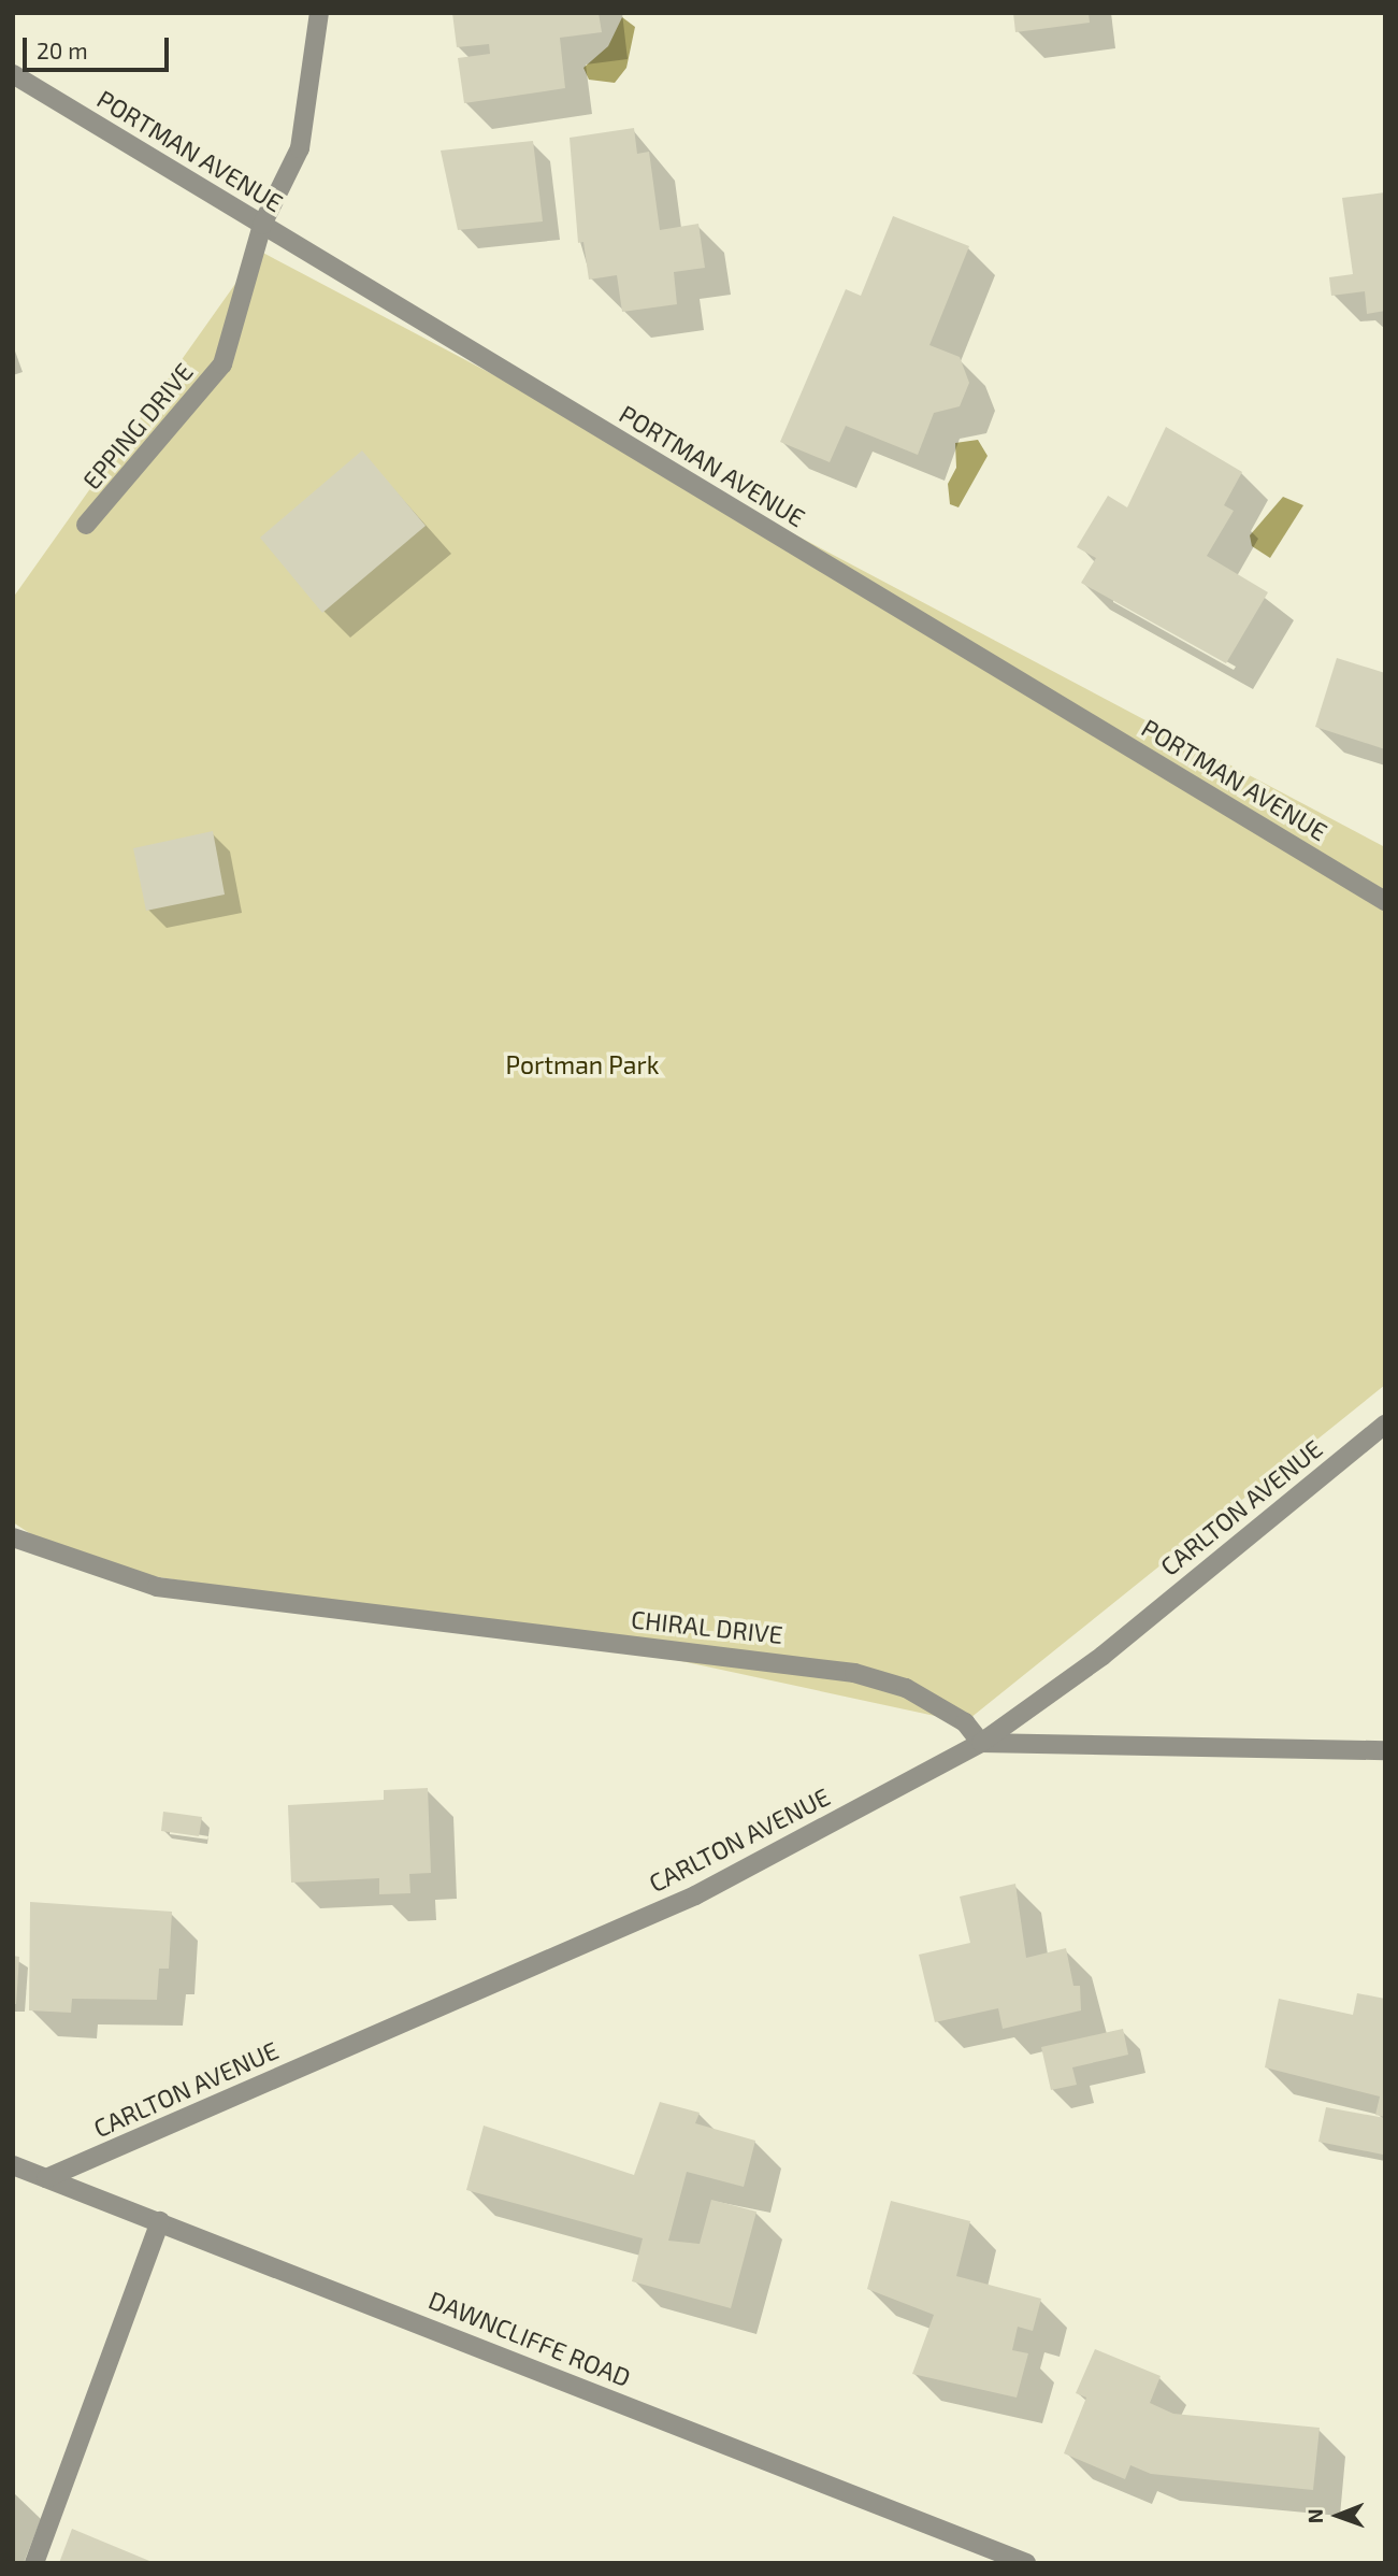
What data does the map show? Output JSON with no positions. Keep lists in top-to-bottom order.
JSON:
{
  "streets": {
    "street": [
      "PORTMAN AVENUE",
      "EPPING DRIVE",
      "CARLTON AVENUE",
      "CHIRAL DRIVE",
      "DAWNCLIFFE ROAD"
    ]
  },
  "crossings": [
    ["PORTMAN AVENUE", "EPPING DRIVE"],
    ["CARLTON AVENUE", "CHIRAL DRIVE"],
    ["CARLTON AVENUE", "DAWNCLIFFE ROAD"]
  ],
  "parks": ["Portman Park"],
  "scale_bar": "20 m",
  "north": "left"
}
